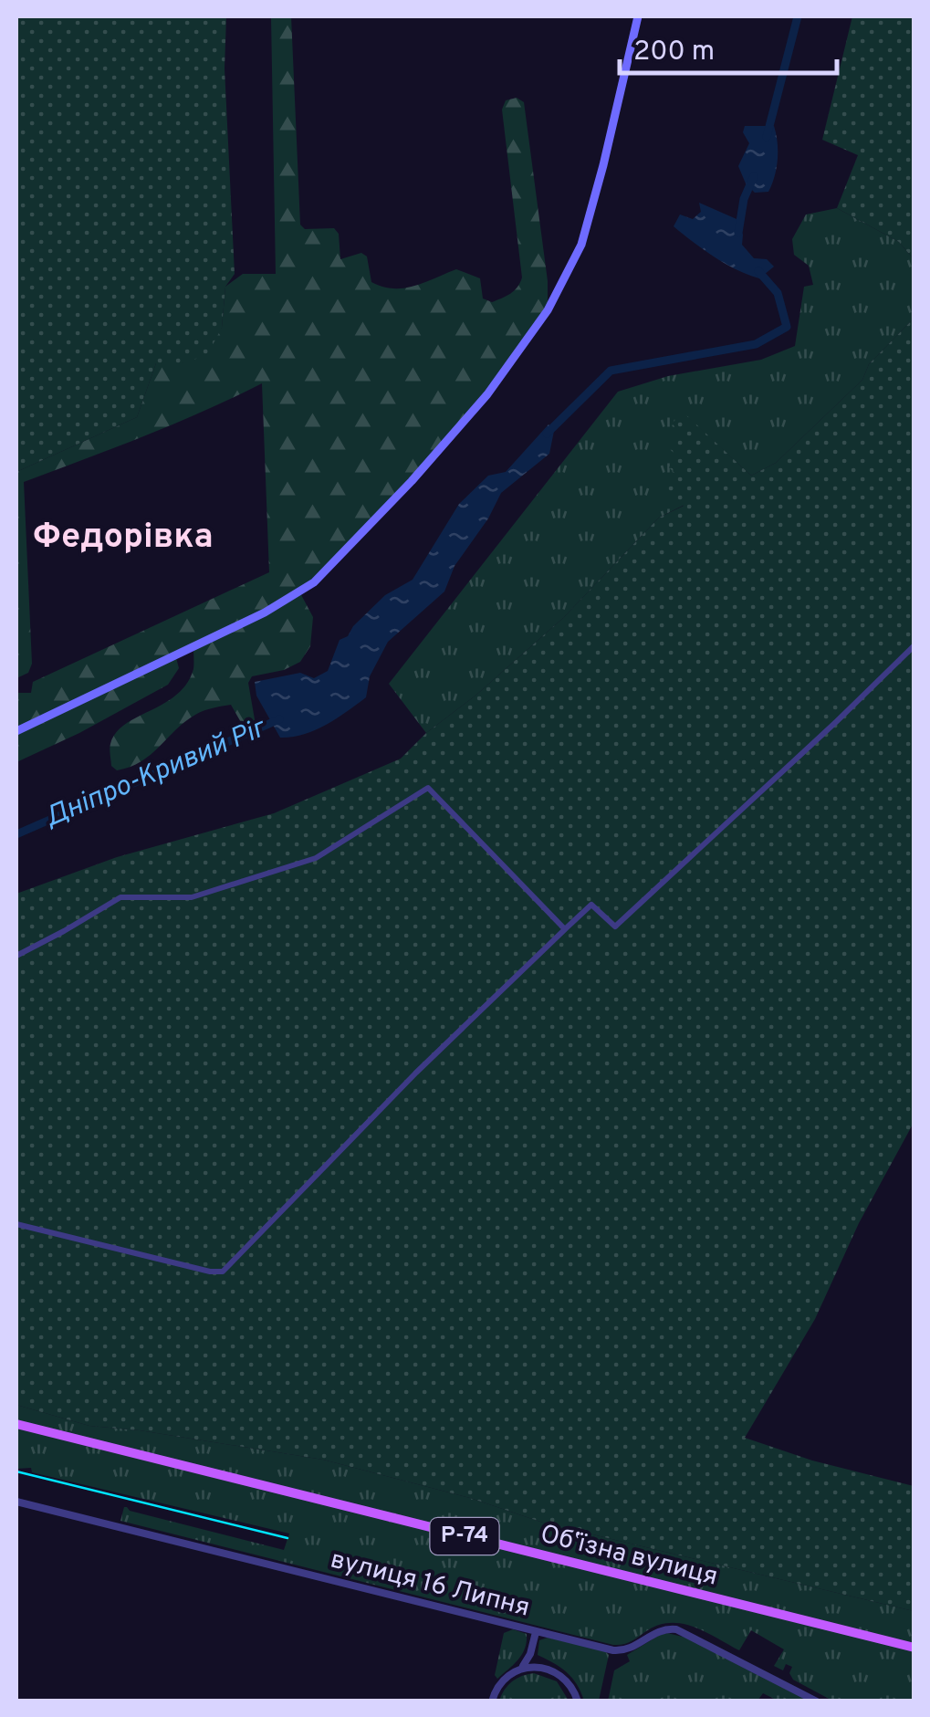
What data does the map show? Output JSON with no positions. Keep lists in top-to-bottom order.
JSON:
{
  "streets": {
    "main road": ["Р-74", "Обʼїзна вулиця"],
    "street": ["вулиця 16 Липня"]
  },
  "districts": ["Федорівка"],
  "water": ["Дніпро-Кривий Ріг"],
  "scale_bar": "200 m"
}
